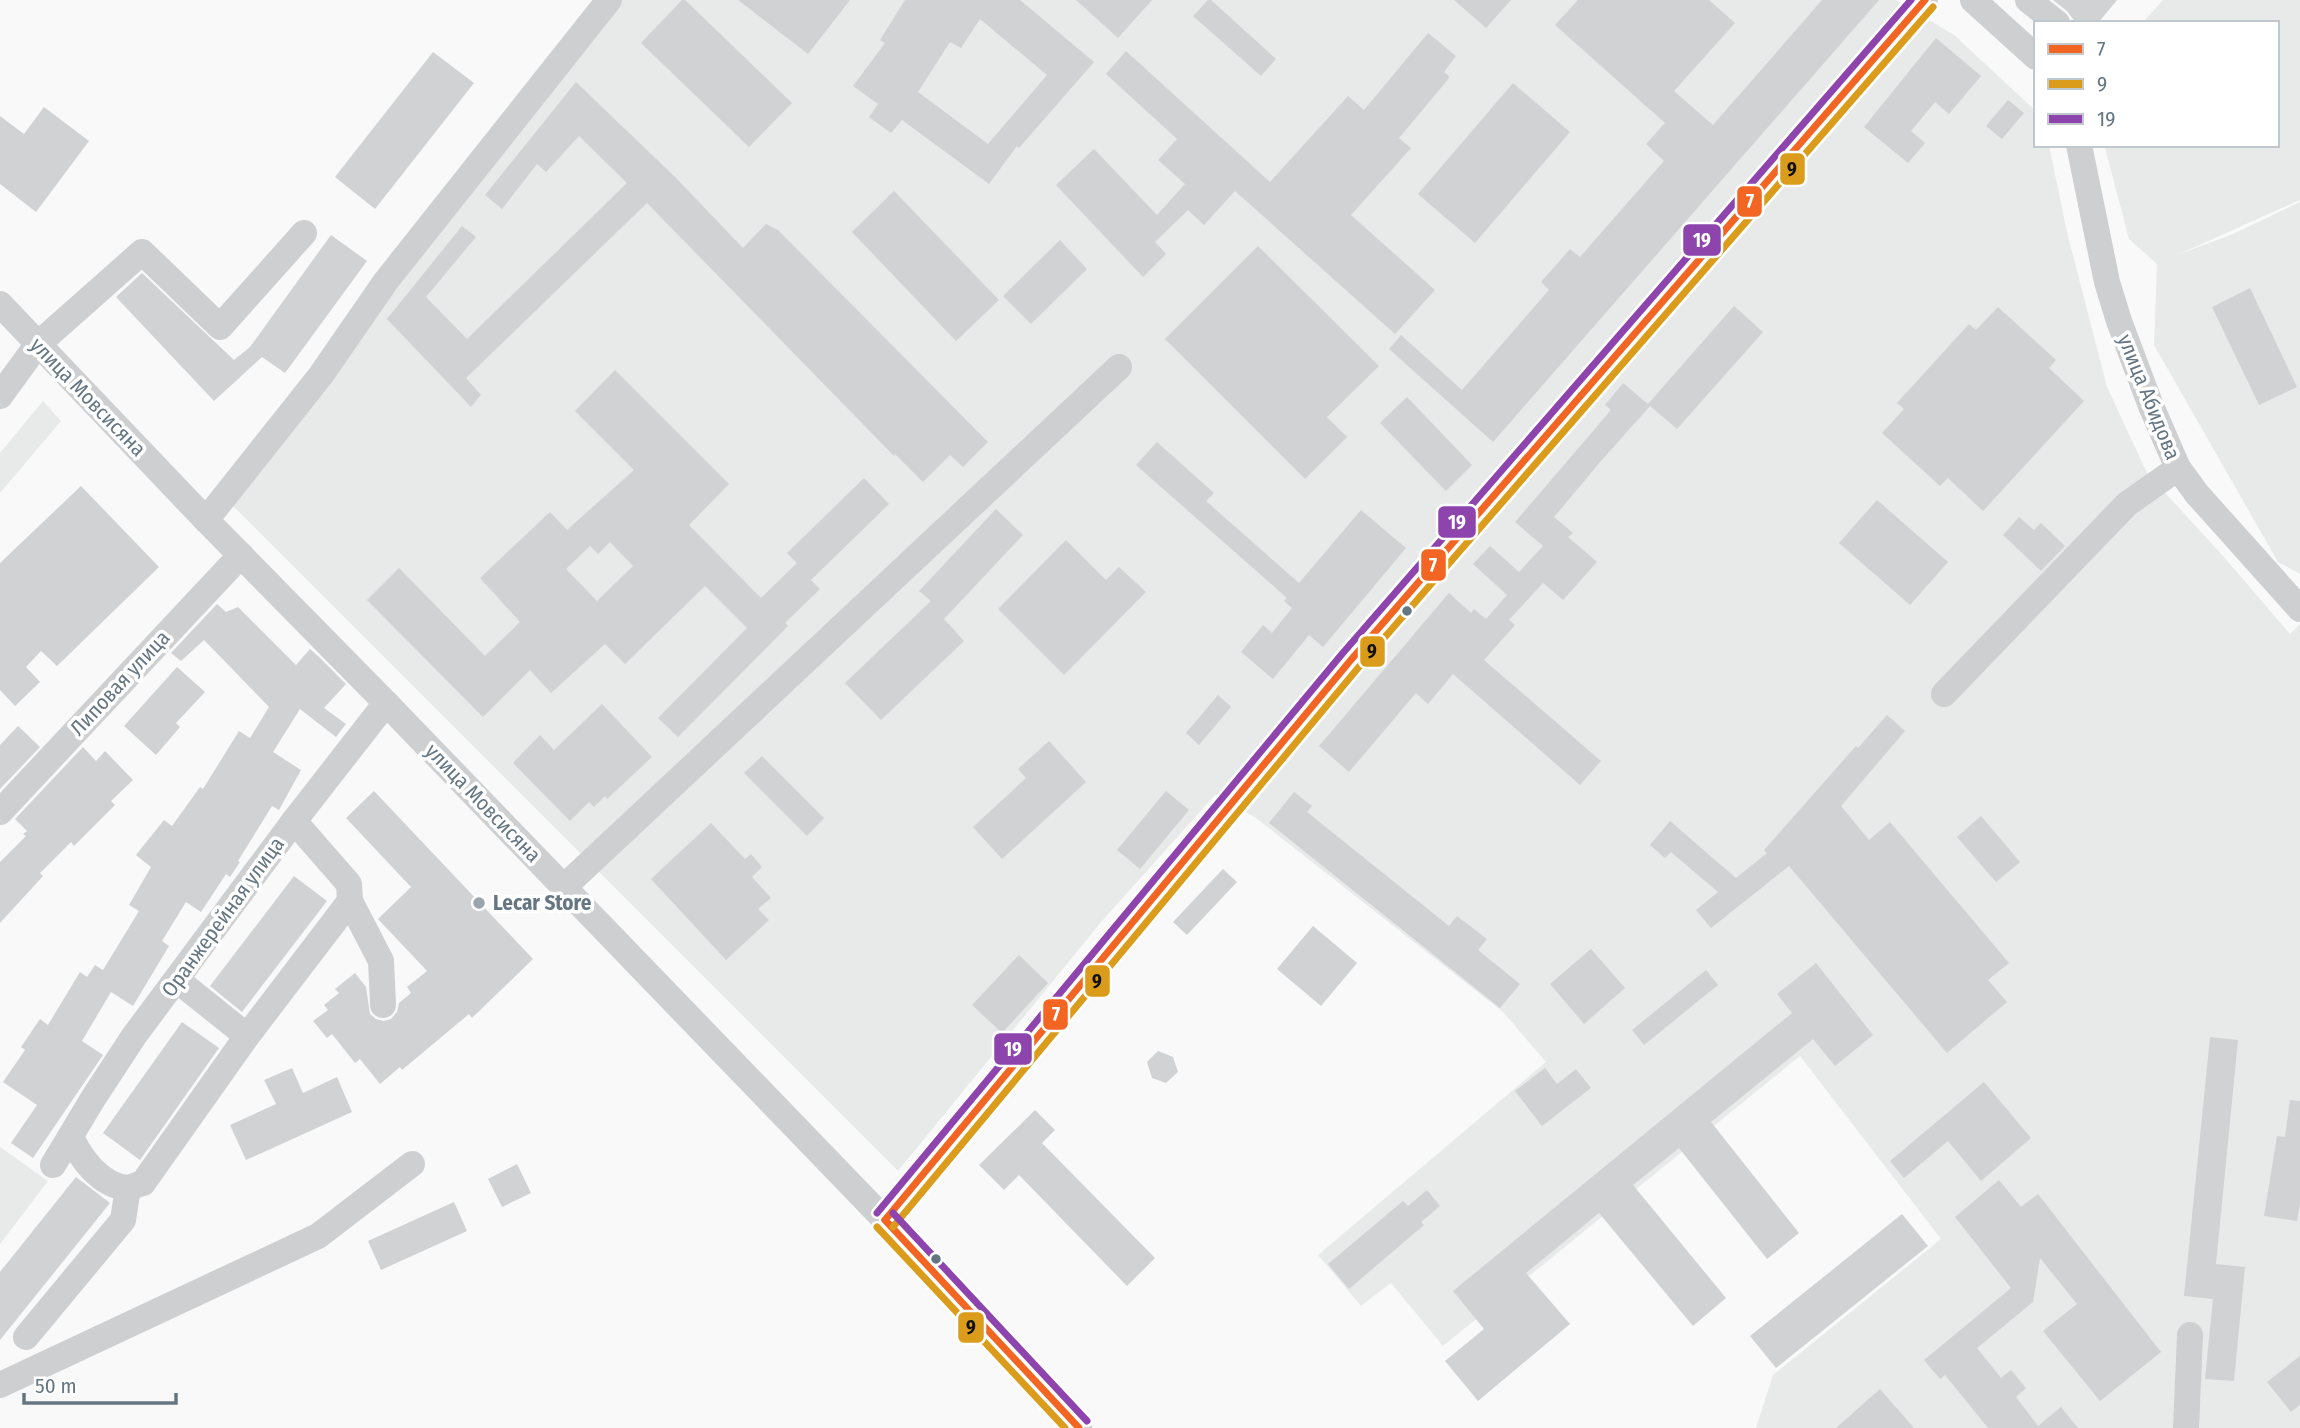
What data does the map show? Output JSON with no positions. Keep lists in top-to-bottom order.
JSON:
{
  "streets": {
    "street": [
      "улица Мовсисяна",
      "улица Абидова",
      "Липовая улица",
      "Оранжерейная улица"
    ]
  },
  "crossings": [
    ["улица Мовсисяна", "Липовая улица"],
    ["улица Мовсисяна", "Оранжерейная улица"]
  ],
  "places": ["Lecar Store"],
  "lines": ["transit line 7", "transit line 19", "transit line 9"],
  "legend": ["7", "9", "19"],
  "scale_bar": "50 m"
}
